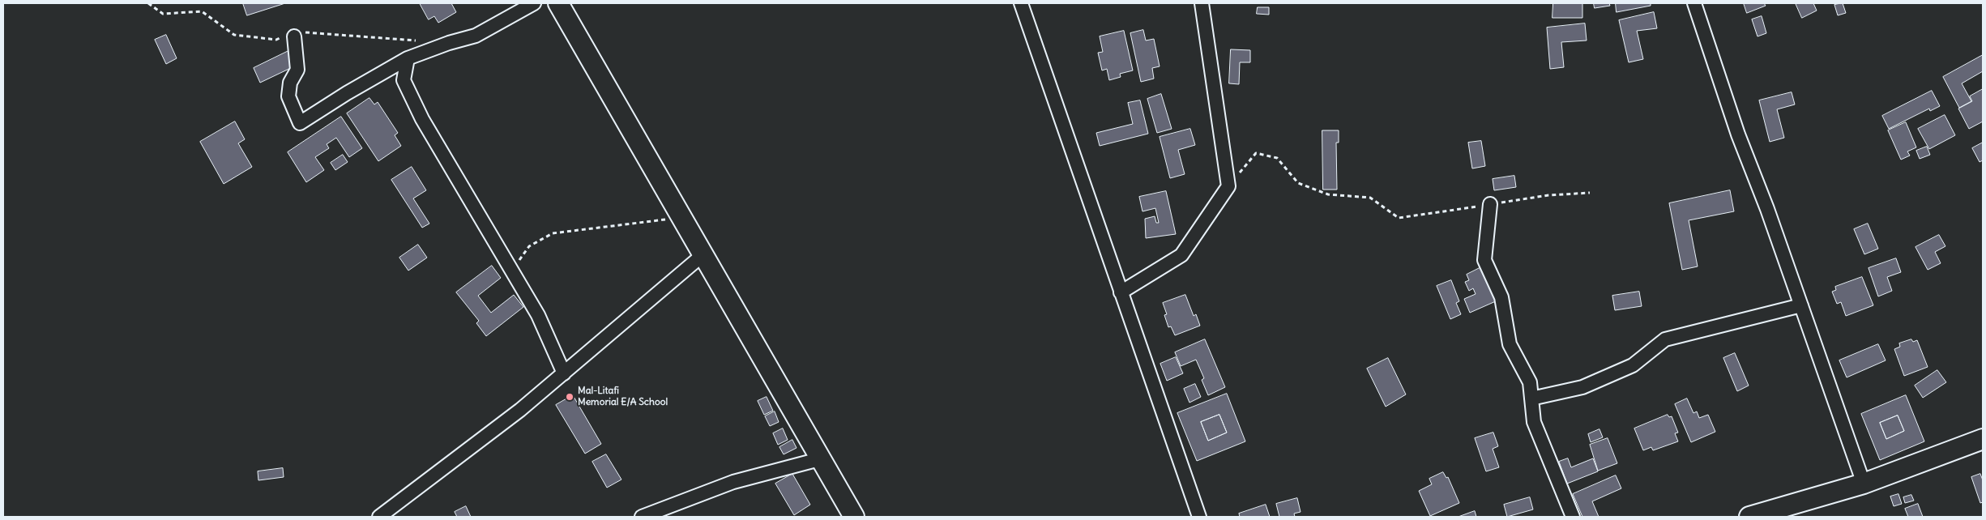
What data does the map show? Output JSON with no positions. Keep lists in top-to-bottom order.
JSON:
{
  "places": ["Mal-Litafi Memorial E/A School"]
}
